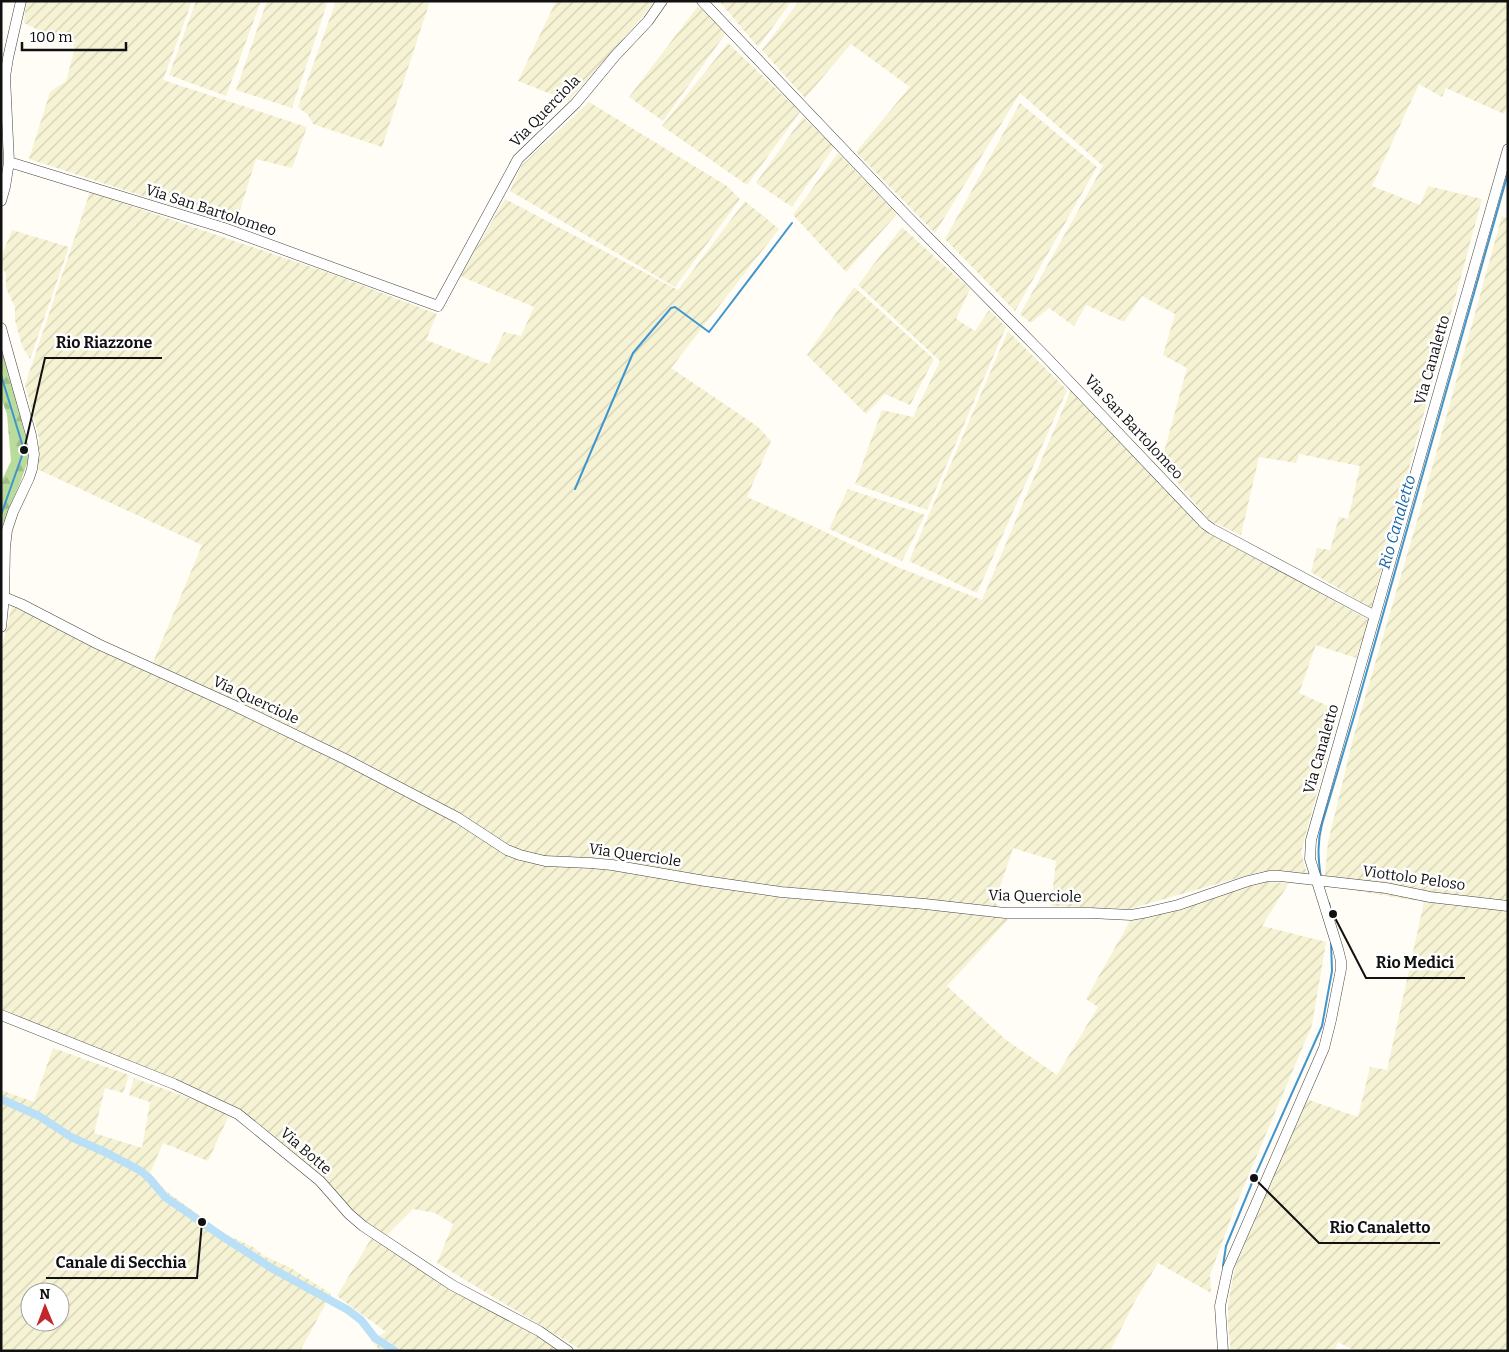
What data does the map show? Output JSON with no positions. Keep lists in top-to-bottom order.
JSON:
{
  "streets": {
    "street": [
      "Via Querciola",
      "Via San Bartolomeo",
      "Via Canaletto",
      "Via Querciole",
      "Viottolo Peloso",
      "Via Botte"
    ]
  },
  "crossings": [
    ["Via Querciola", "Via San Bartolomeo"],
    ["Via San Bartolomeo", "Via Canaletto"],
    ["Via Canaletto", "Via Querciole"],
    ["Via Canaletto", "Viottolo Peloso"],
    ["Via Querciole", "Viottolo Peloso"]
  ],
  "water": ["Rio Canaletto"],
  "places": [
    "Rio Riazzone",
    "Rio Medici",
    "Rio Canaletto",
    "Canale di Secchia"
  ],
  "scale_bar": "100 m",
  "north": "top"
}
